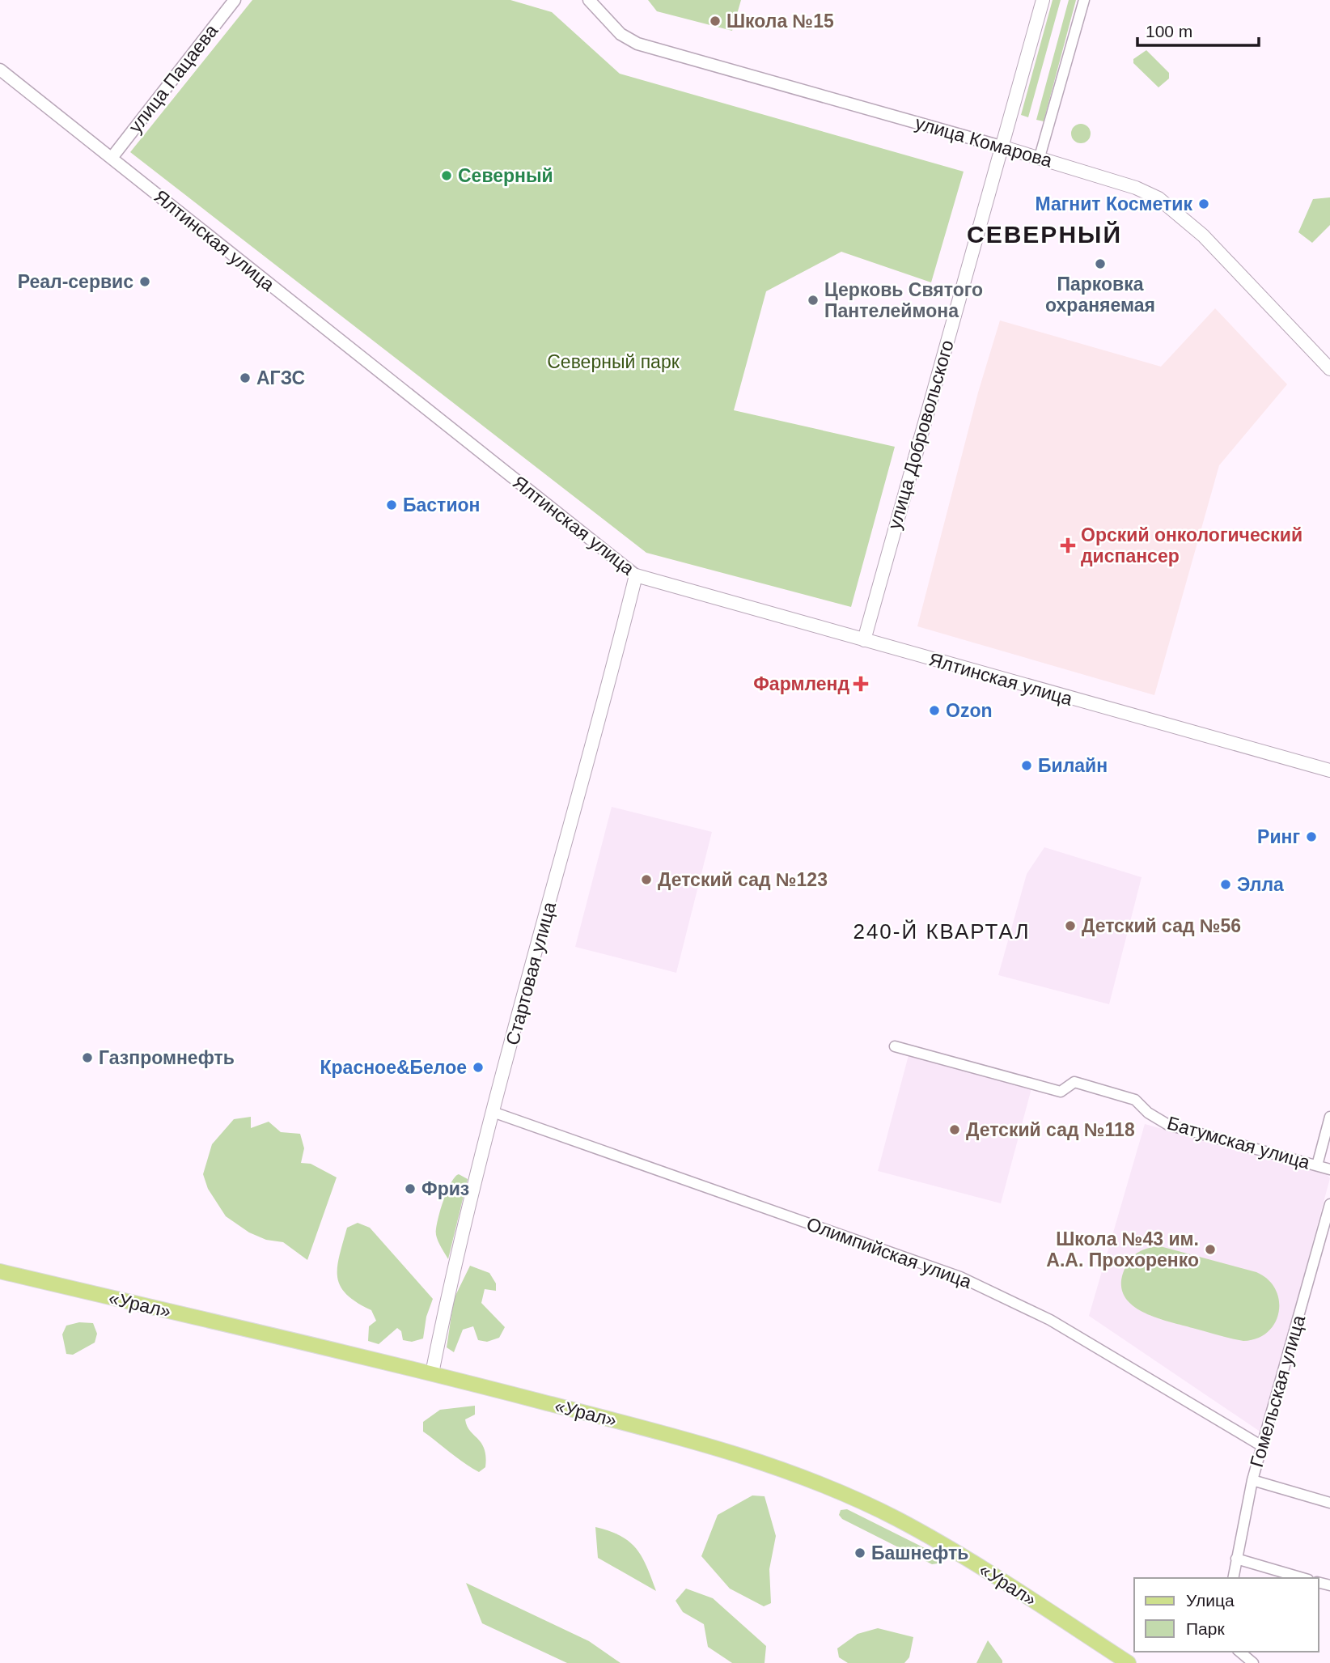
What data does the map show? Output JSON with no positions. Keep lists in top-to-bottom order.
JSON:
{
  "streets": {
    "main road": [
      "улица Комарова",
      "Ялтинская улица",
      "улица Добровольского",
      "Стартовая улица",
      "«Урал»"
    ],
    "street": [
      "улица Пацаева",
      "Батумская улица",
      "Олимпийская улица",
      "Гомельская улица"
    ]
  },
  "crossings": [
    ["улица Пацаева", "Ялтинская улица"],
    ["улица Комарова", "улица Добровольского"],
    ["Ялтинская улица", "улица Добровольского"],
    ["Ялтинская улица", "Стартовая улица"],
    ["Стартовая улица", "Олимпийская улица"],
    ["Стартовая улица", "«Урал»"],
    ["Олимпийская улица", "Гомельская улица"]
  ],
  "districts": ["СЕВЕРНЫЙ", "240-Й КВАРТАЛ"],
  "parks": ["Северный парк"],
  "places": {
    "other": [
      "Школа №15",
      "Северный",
      "Магнит Косметик",
      "Парковка охраняемая",
      "Реал-сервис",
      "Церковь Святого Пантелеймона",
      "АГЗС",
      "Бастион",
      "Ozon",
      "Билайн",
      "Ринг",
      "Детский сад №123",
      "Элла",
      "Детский сад №56",
      "Газпромнефть",
      "Красное&Белое",
      "Детский сад №118",
      "Фриз",
      "Школа №43 им. А.А. Прохоренко",
      "Башнефть"
    ],
    "health": ["Орский онкологический диспансер", "Фармленд"]
  },
  "legend": ["Улица", "Парк"],
  "scale_bar": "100 m"
}
